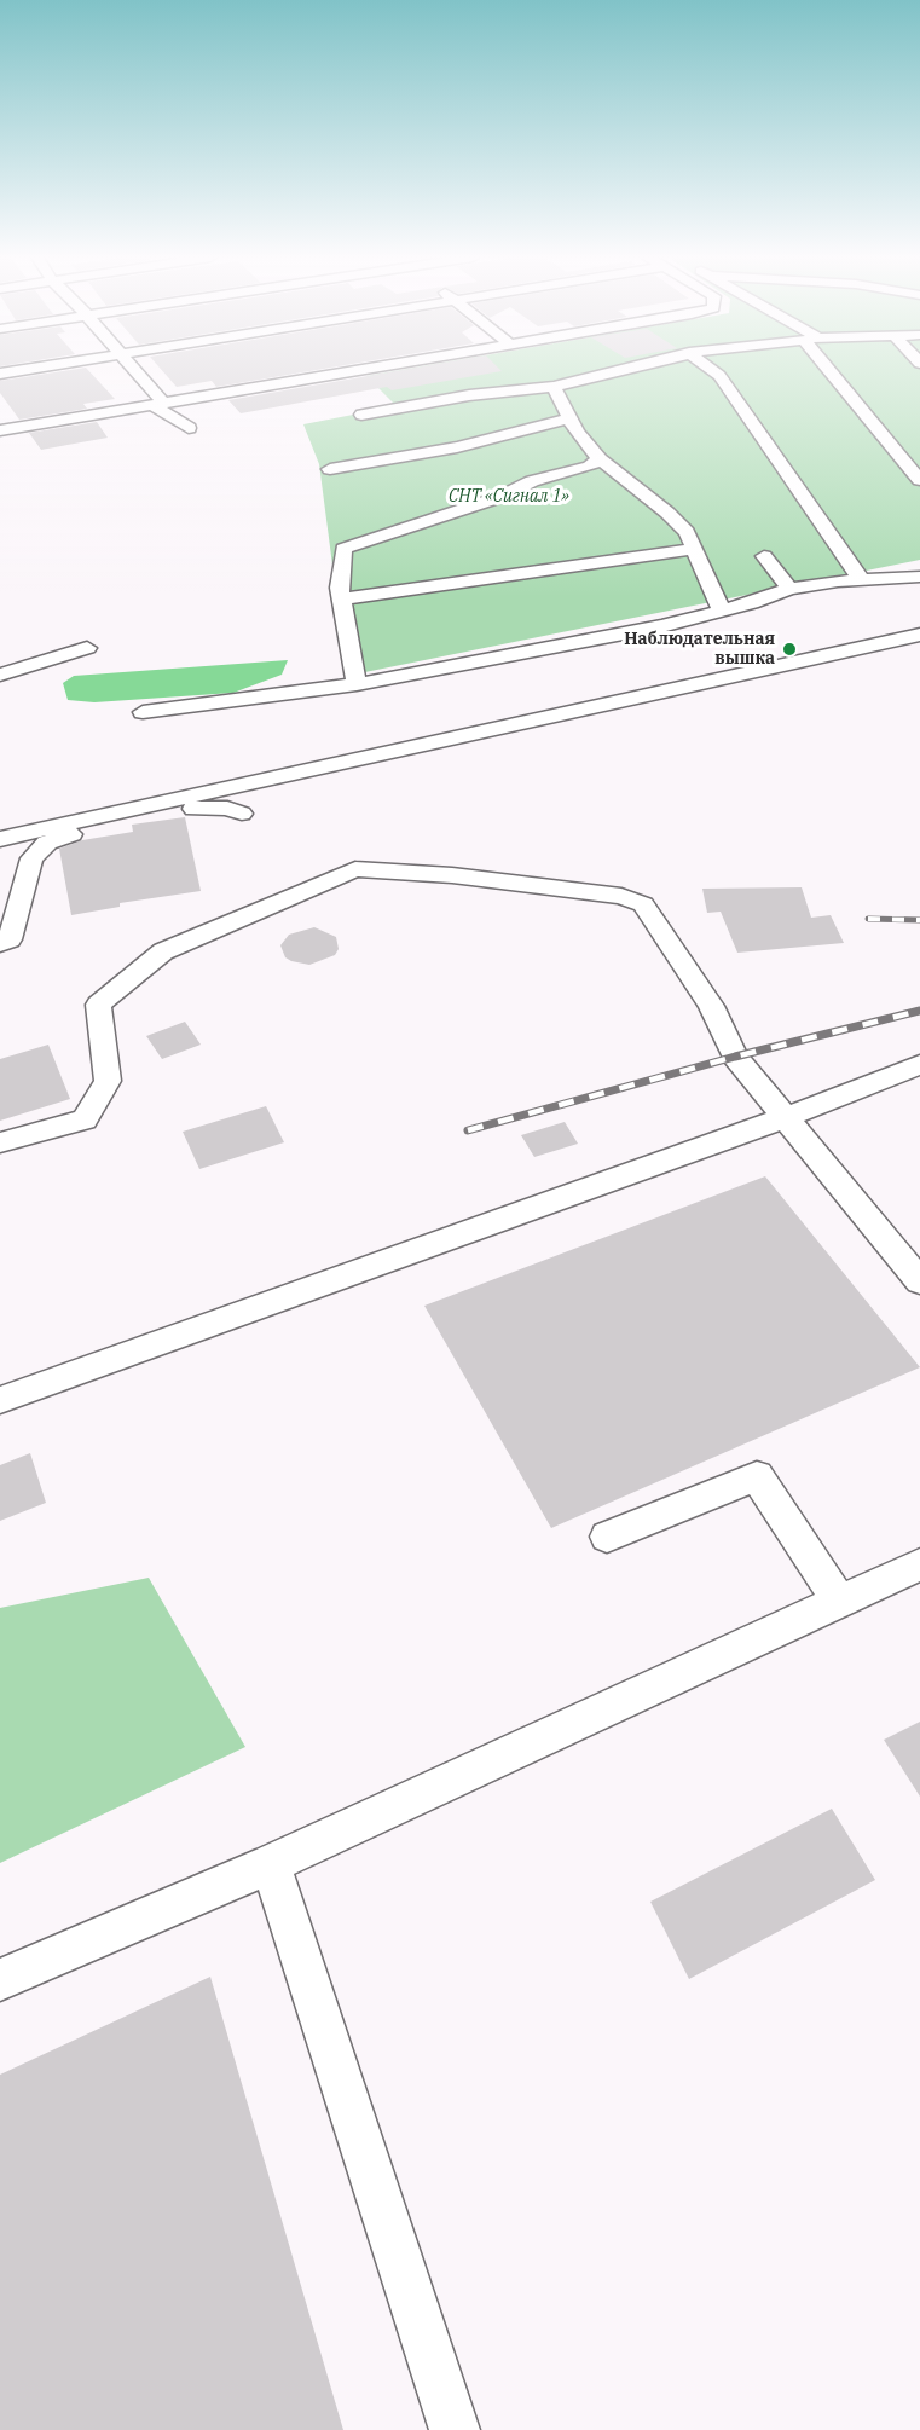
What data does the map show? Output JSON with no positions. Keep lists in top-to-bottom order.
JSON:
{
  "parks": ["СНТ «Сигнал 1»"],
  "places": ["Наблюдательная вышка"]
}
